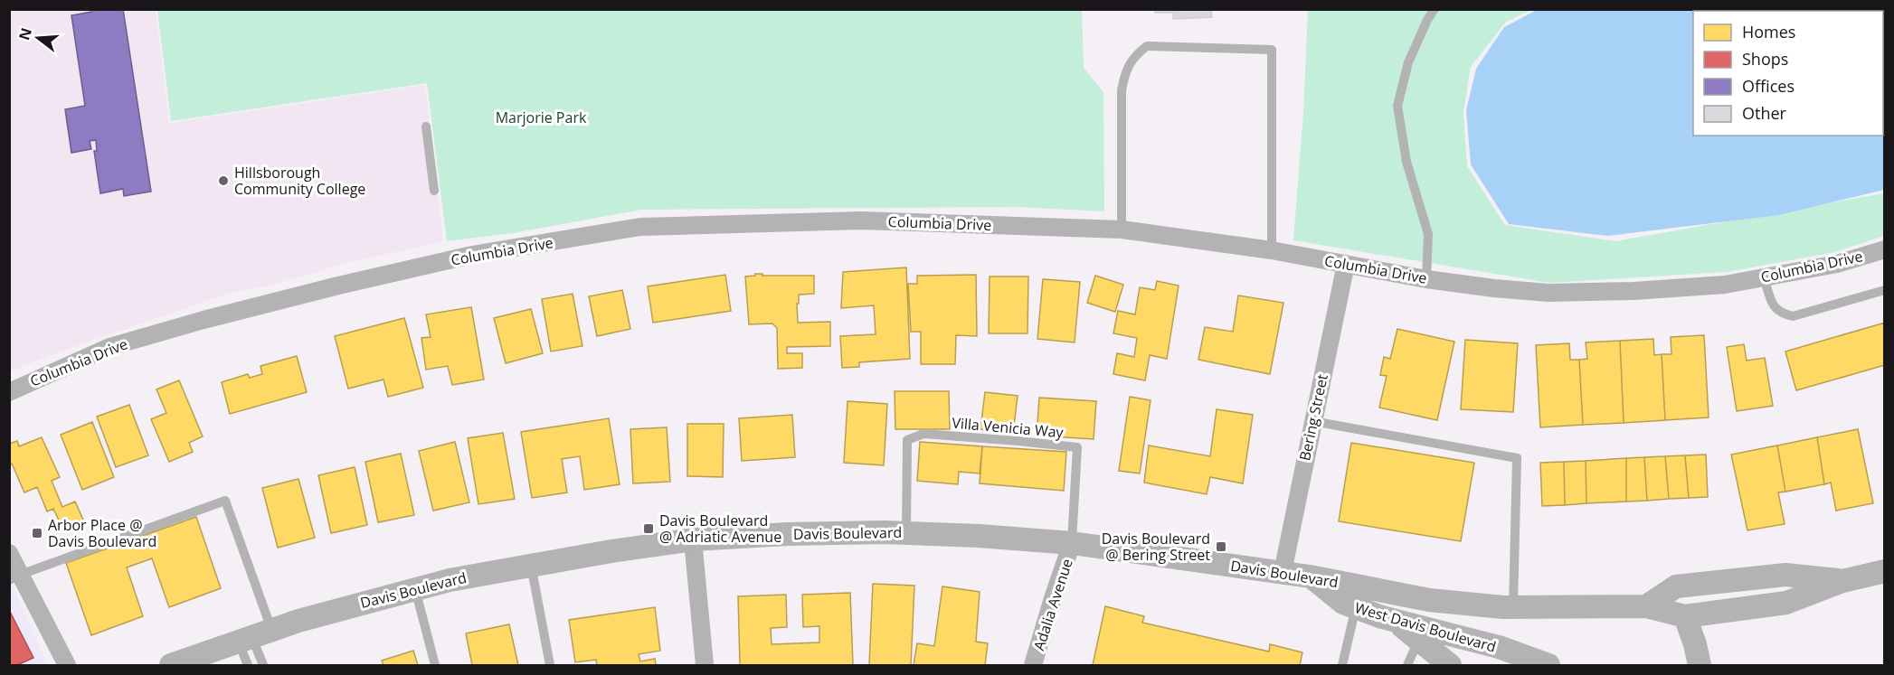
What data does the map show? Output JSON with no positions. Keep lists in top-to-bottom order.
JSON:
{
  "streets": {
    "street": [
      "Columbia Drive",
      "Bering Street",
      "Davis Boulevard",
      "Adalia Avenue",
      "West Davis Boulevard"
    ],
    "lane": ["Villa Venicia Way"]
  },
  "crossings": [
    ["Columbia Drive", "Bering Street"],
    ["Bering Street", "Davis Boulevard"],
    ["Villa Venicia Way", "Davis Boulevard"],
    ["Villa Venicia Way", "Adalia Avenue"],
    ["Davis Boulevard", "Adalia Avenue"],
    ["Davis Boulevard", "West Davis Boulevard"]
  ],
  "parks": ["Marjorie Park"],
  "places": {
    "other": ["Hillsborough Community College"],
    "transit": ["Davis Boulevard @ Adriatic Avenue", "Arbor Place @ Davis Boulevard", "Davis Boulevard @ Bering Street"]
  },
  "legend": [
    "Homes",
    "Shops",
    "Offices",
    "Other"
  ],
  "north": "left"
}
